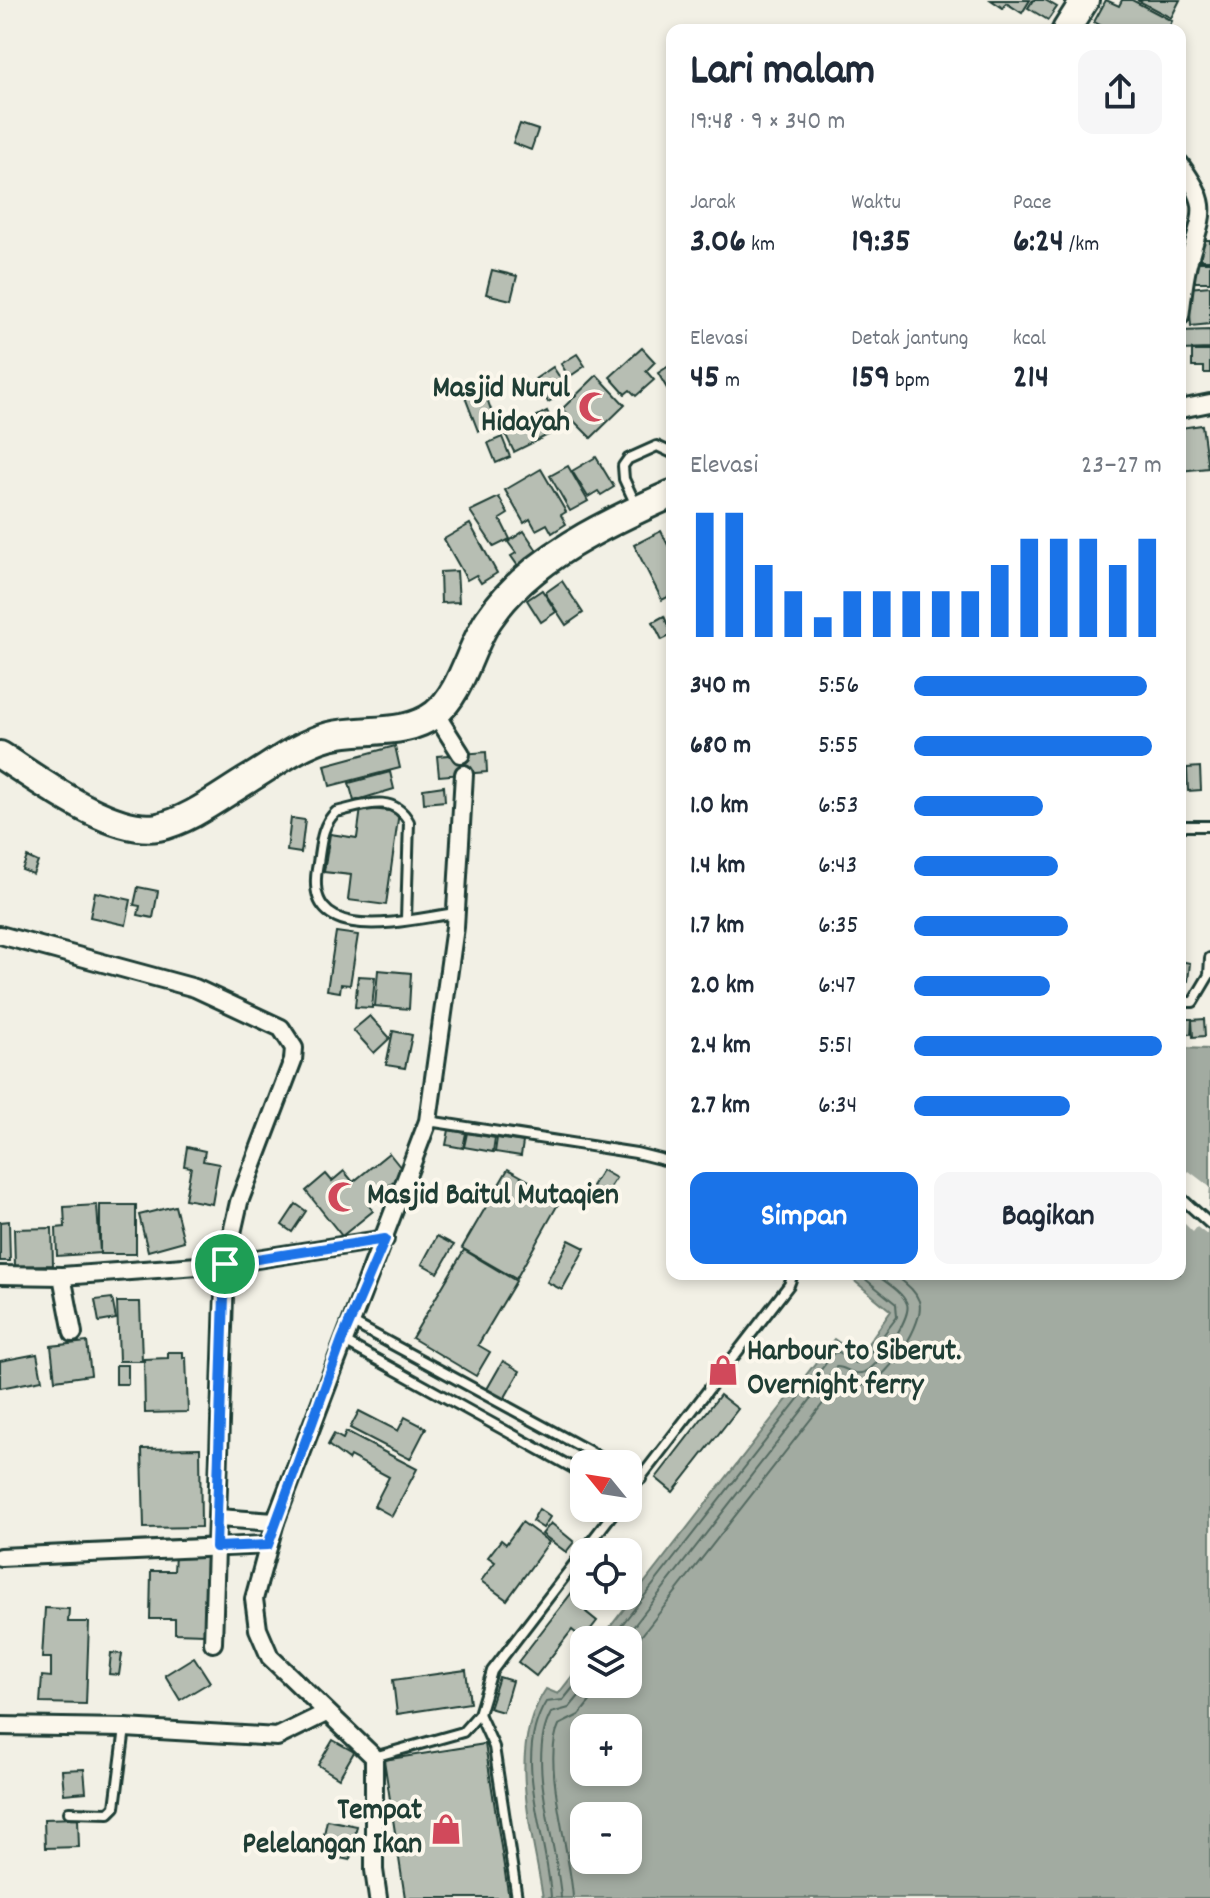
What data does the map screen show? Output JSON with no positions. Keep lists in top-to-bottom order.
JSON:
{
  "places": {
    "mosque": ["Masjid Nurul Hidayah", "Masjid Baitul Mutaqien"],
    "shop": ["Harbour to Siberut. Overnight ferry", "Tempat Pelelangan Ikan"]
  },
  "north": "top left",
  "page": {
    "heading": ["Lari malam", "19:48 · 9 × 340 m"],
    "stats": [
      ["Jarak", "3.06 km"],
      ["Waktu", "19:35"],
      ["Pace", "6:24 /km"],
      ["Elevasi", "45 m"],
      ["Detak jantung", "159 bpm"],
      ["kcal", "214"]
    ],
    "chart": ["Elevasi", "23–27 m"],
    "list": [
      {
        "name": "340 m",
        "note": "5:56"
      },
      {
        "name": "680 m",
        "note": "5:55"
      },
      {
        "name": "1.0 km",
        "note": "6:53"
      },
      {
        "name": "1.4 km",
        "note": "6:43"
      },
      {
        "name": "1.7 km",
        "note": "6:35"
      },
      {
        "name": "2.0 km",
        "note": "6:47"
      },
      {
        "name": "2.4 km",
        "note": "5:51"
      },
      {
        "name": "2.7 km",
        "note": "6:34"
      }
    ],
    "buttons": ["Simpan", "Bagikan"],
    "map_buttons": ["+", "−"]
  }
}
